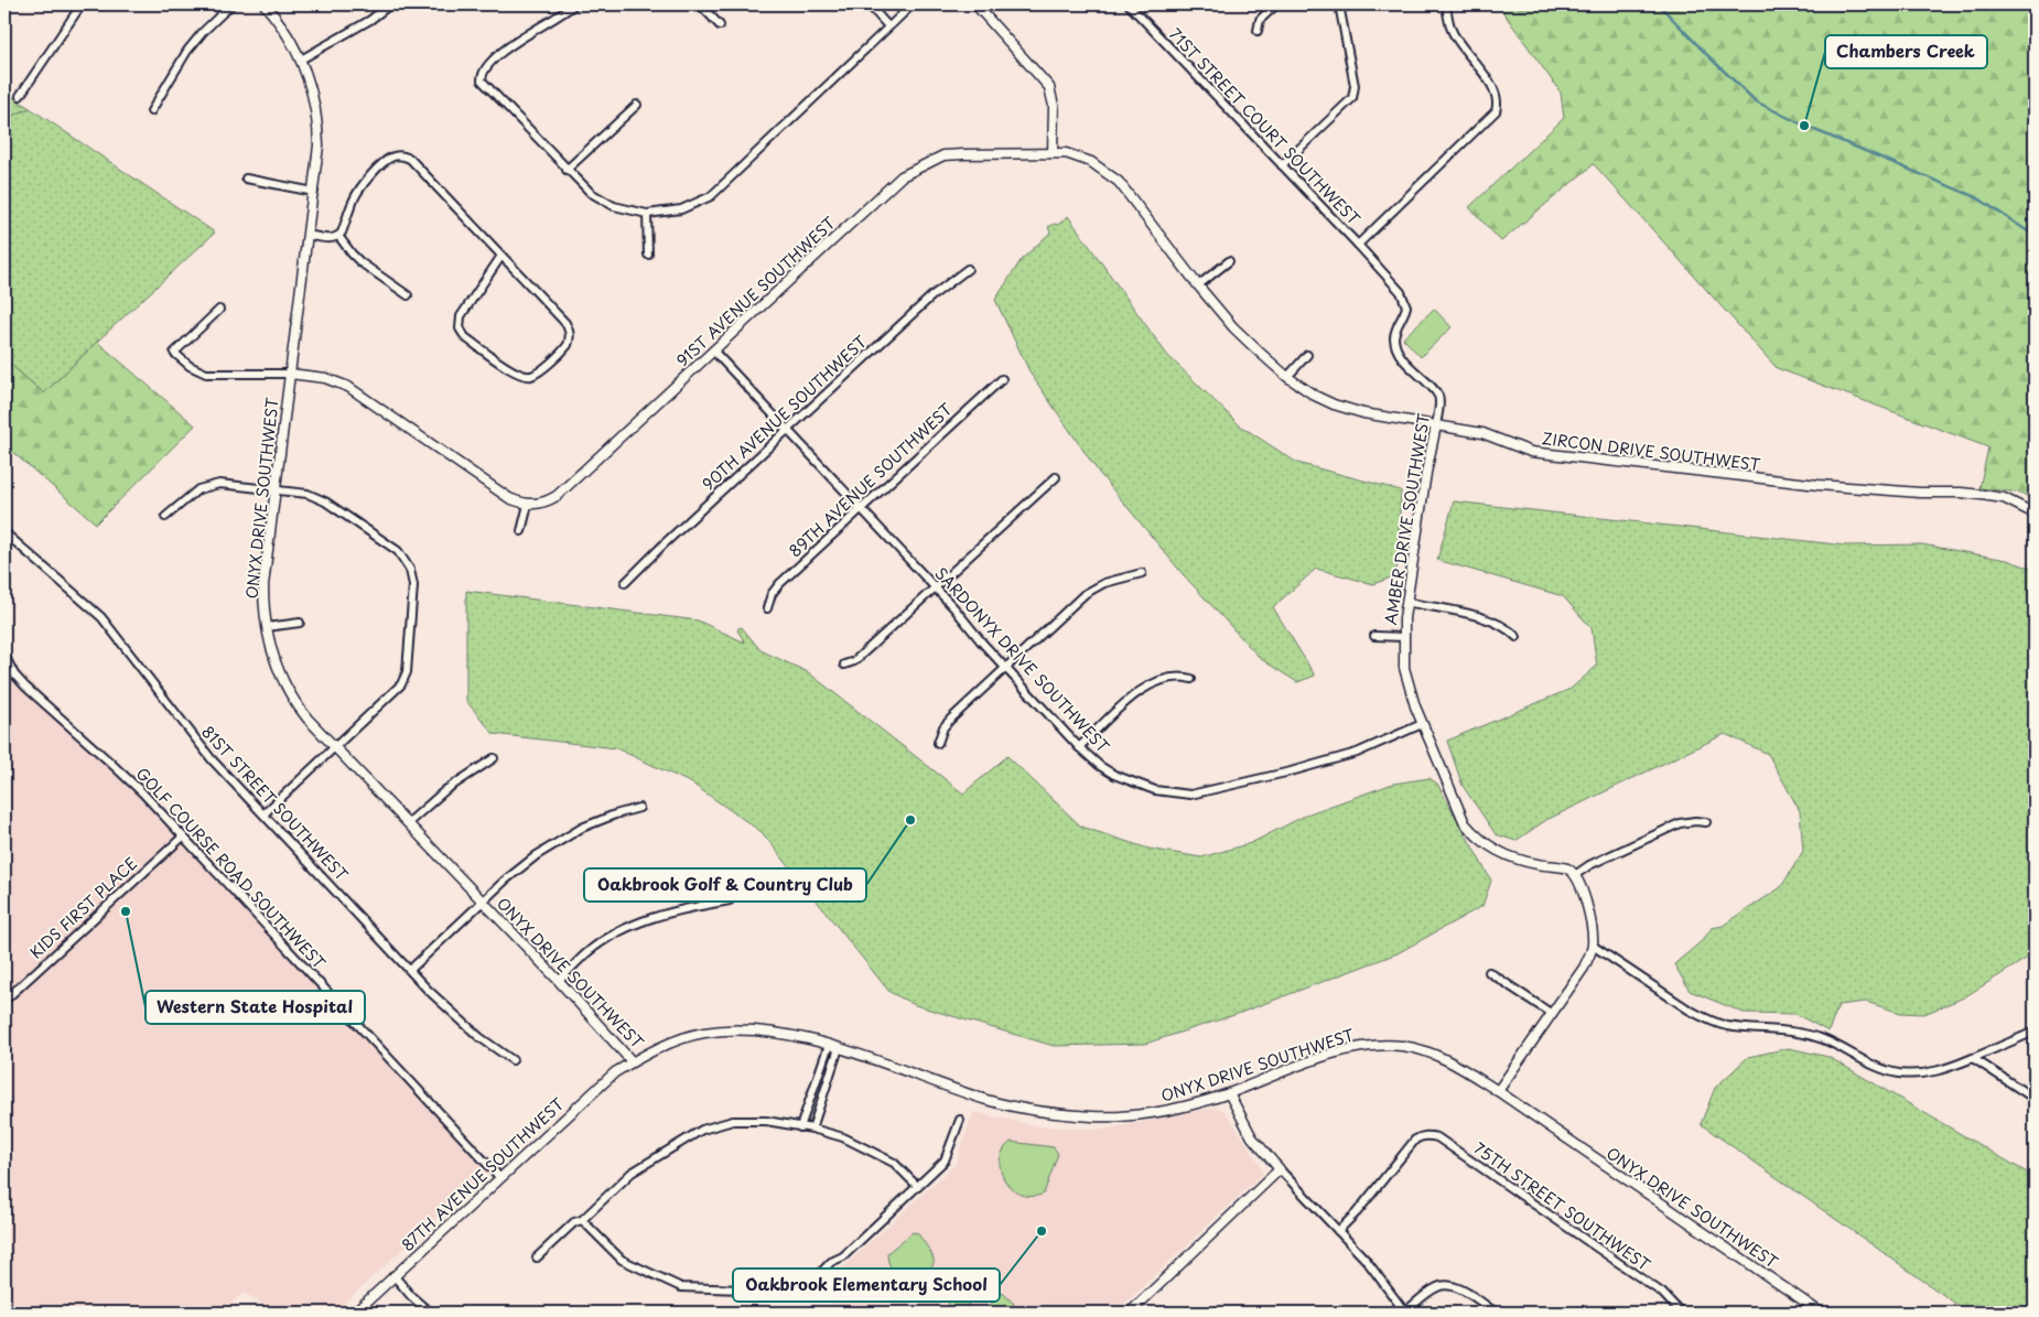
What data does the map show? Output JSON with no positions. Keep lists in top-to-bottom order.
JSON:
{
  "streets": {
    "street": [
      "71ST STREET COURT SOUTHWEST",
      "91ST AVENUE SOUTHWEST",
      "90TH AVENUE SOUTHWEST",
      "ZIRCON DRIVE SOUTHWEST",
      "89TH AVENUE SOUTHWEST",
      "ONYX DRIVE SOUTHWEST",
      "AMBER DRIVE SOUTHWEST",
      "SARDONYX DRIVE SOUTHWEST",
      "81ST STREET SOUTHWEST",
      "GOLF COURSE ROAD SOUTHWEST",
      "KIDS FIRST PLACE",
      "87TH AVENUE SOUTHWEST",
      "75TH STREET SOUTHWEST"
    ]
  },
  "crossings": [
    ["71ST STREET COURT SOUTHWEST", "AMBER DRIVE SOUTHWEST"],
    ["91ST AVENUE SOUTHWEST", "ZIRCON DRIVE SOUTHWEST"],
    ["91ST AVENUE SOUTHWEST", "SARDONYX DRIVE SOUTHWEST"],
    ["90TH AVENUE SOUTHWEST", "SARDONYX DRIVE SOUTHWEST"],
    ["ZIRCON DRIVE SOUTHWEST", "AMBER DRIVE SOUTHWEST"],
    ["89TH AVENUE SOUTHWEST", "SARDONYX DRIVE SOUTHWEST"],
    ["ONYX DRIVE SOUTHWEST", "87TH AVENUE SOUTHWEST"],
    ["AMBER DRIVE SOUTHWEST", "SARDONYX DRIVE SOUTHWEST"],
    ["GOLF COURSE ROAD SOUTHWEST", "KIDS FIRST PLACE"],
    ["GOLF COURSE ROAD SOUTHWEST", "87TH AVENUE SOUTHWEST"]
  ],
  "places": [
    "Chambers Creek",
    "Oakbrook Golf & Country Club",
    "Western State Hospital",
    "Oakbrook Elementary School"
  ]
}
